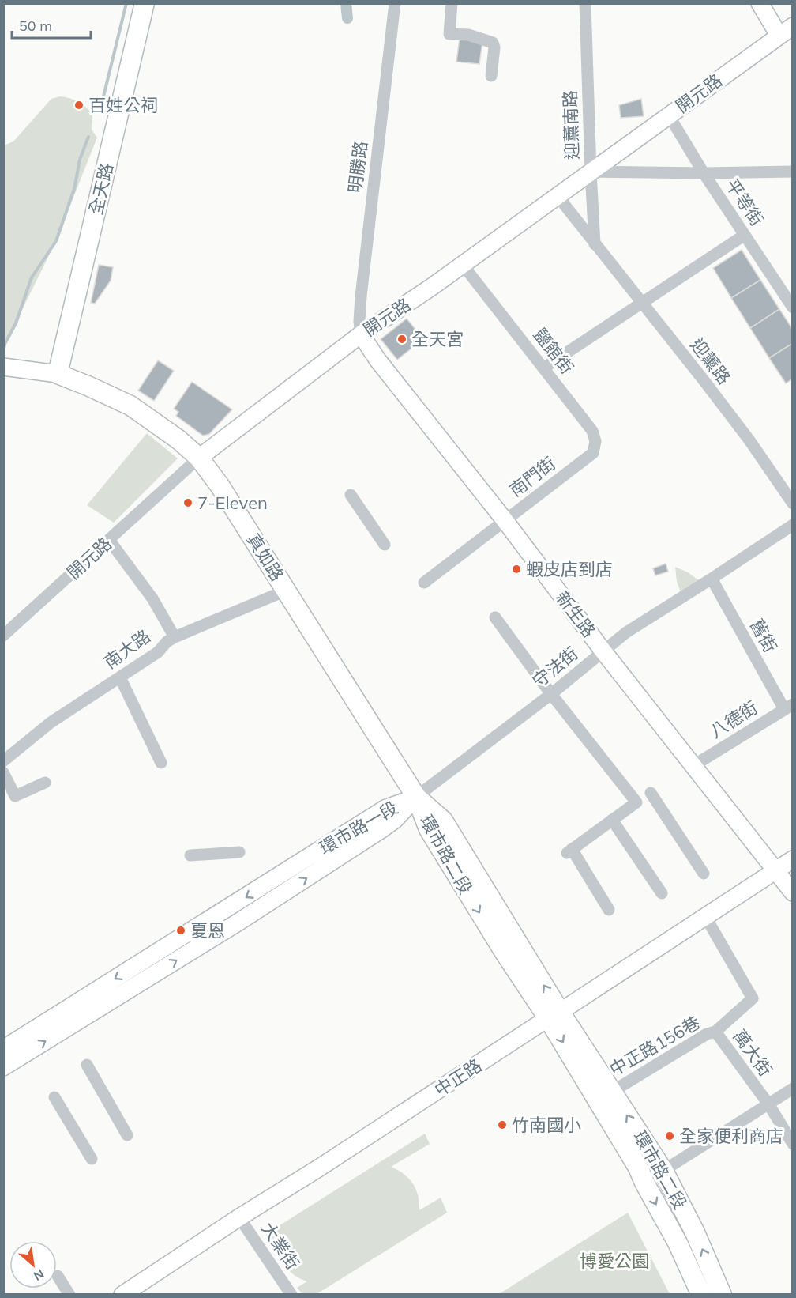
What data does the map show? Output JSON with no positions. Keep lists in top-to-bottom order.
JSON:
{
  "streets": {
    "main road": [
      "開元路",
      "全天路",
      "真如路",
      "新生路",
      "環市路一段",
      "環市路二段",
      "中正路"
    ],
    "street": [
      "迎薰南路",
      "明勝路",
      "平等街",
      "鹽館街",
      "迎薰路",
      "南門街",
      "舊街",
      "南大路",
      "守法街",
      "八德街",
      "中正路156巷",
      "萬大街",
      "大業街"
    ]
  },
  "crossings": [
    ["開元路", "迎薰南路"],
    ["開元路", "明勝路"],
    ["開元路", "平等街"],
    ["開元路", "鹽館街"],
    ["開元路", "迎薰路"],
    ["開元路", "真如路"],
    ["開元路", "新生路"],
    ["迎薰南路", "迎薰路"],
    ["明勝路", "新生路"],
    ["全天路", "真如路"],
    ["鹽館街", "南門街"],
    ["南門街", "新生路"],
    ["真如路", "南大路"],
    ["真如路", "守法街"],
    ["真如路", "環市路一段"],
    ["真如路", "環市路二段"],
    ["新生路", "守法街"],
    ["新生路", "八德街"],
    ["新生路", "中正路"],
    ["舊街", "守法街"],
    ["舊街", "八德街"],
    ["守法街", "環市路一段"],
    ["守法街", "環市路二段"],
    ["環市路一段", "環市路二段"],
    ["環市路二段", "中正路156巷"],
    ["環市路二段", "中正路"],
    ["中正路156巷", "萬大街"],
    ["中正路156巷", "中正路"],
    ["中正路", "大業街"]
  ],
  "parks": ["博愛公園"],
  "places": [
    "百姓公祠",
    "全天宮",
    "7-Eleven",
    "蝦皮店到店",
    "夏恩",
    "竹南國小",
    "全家便利商店"
  ],
  "scale_bar": "50 m",
  "north": "bottom right"
}
